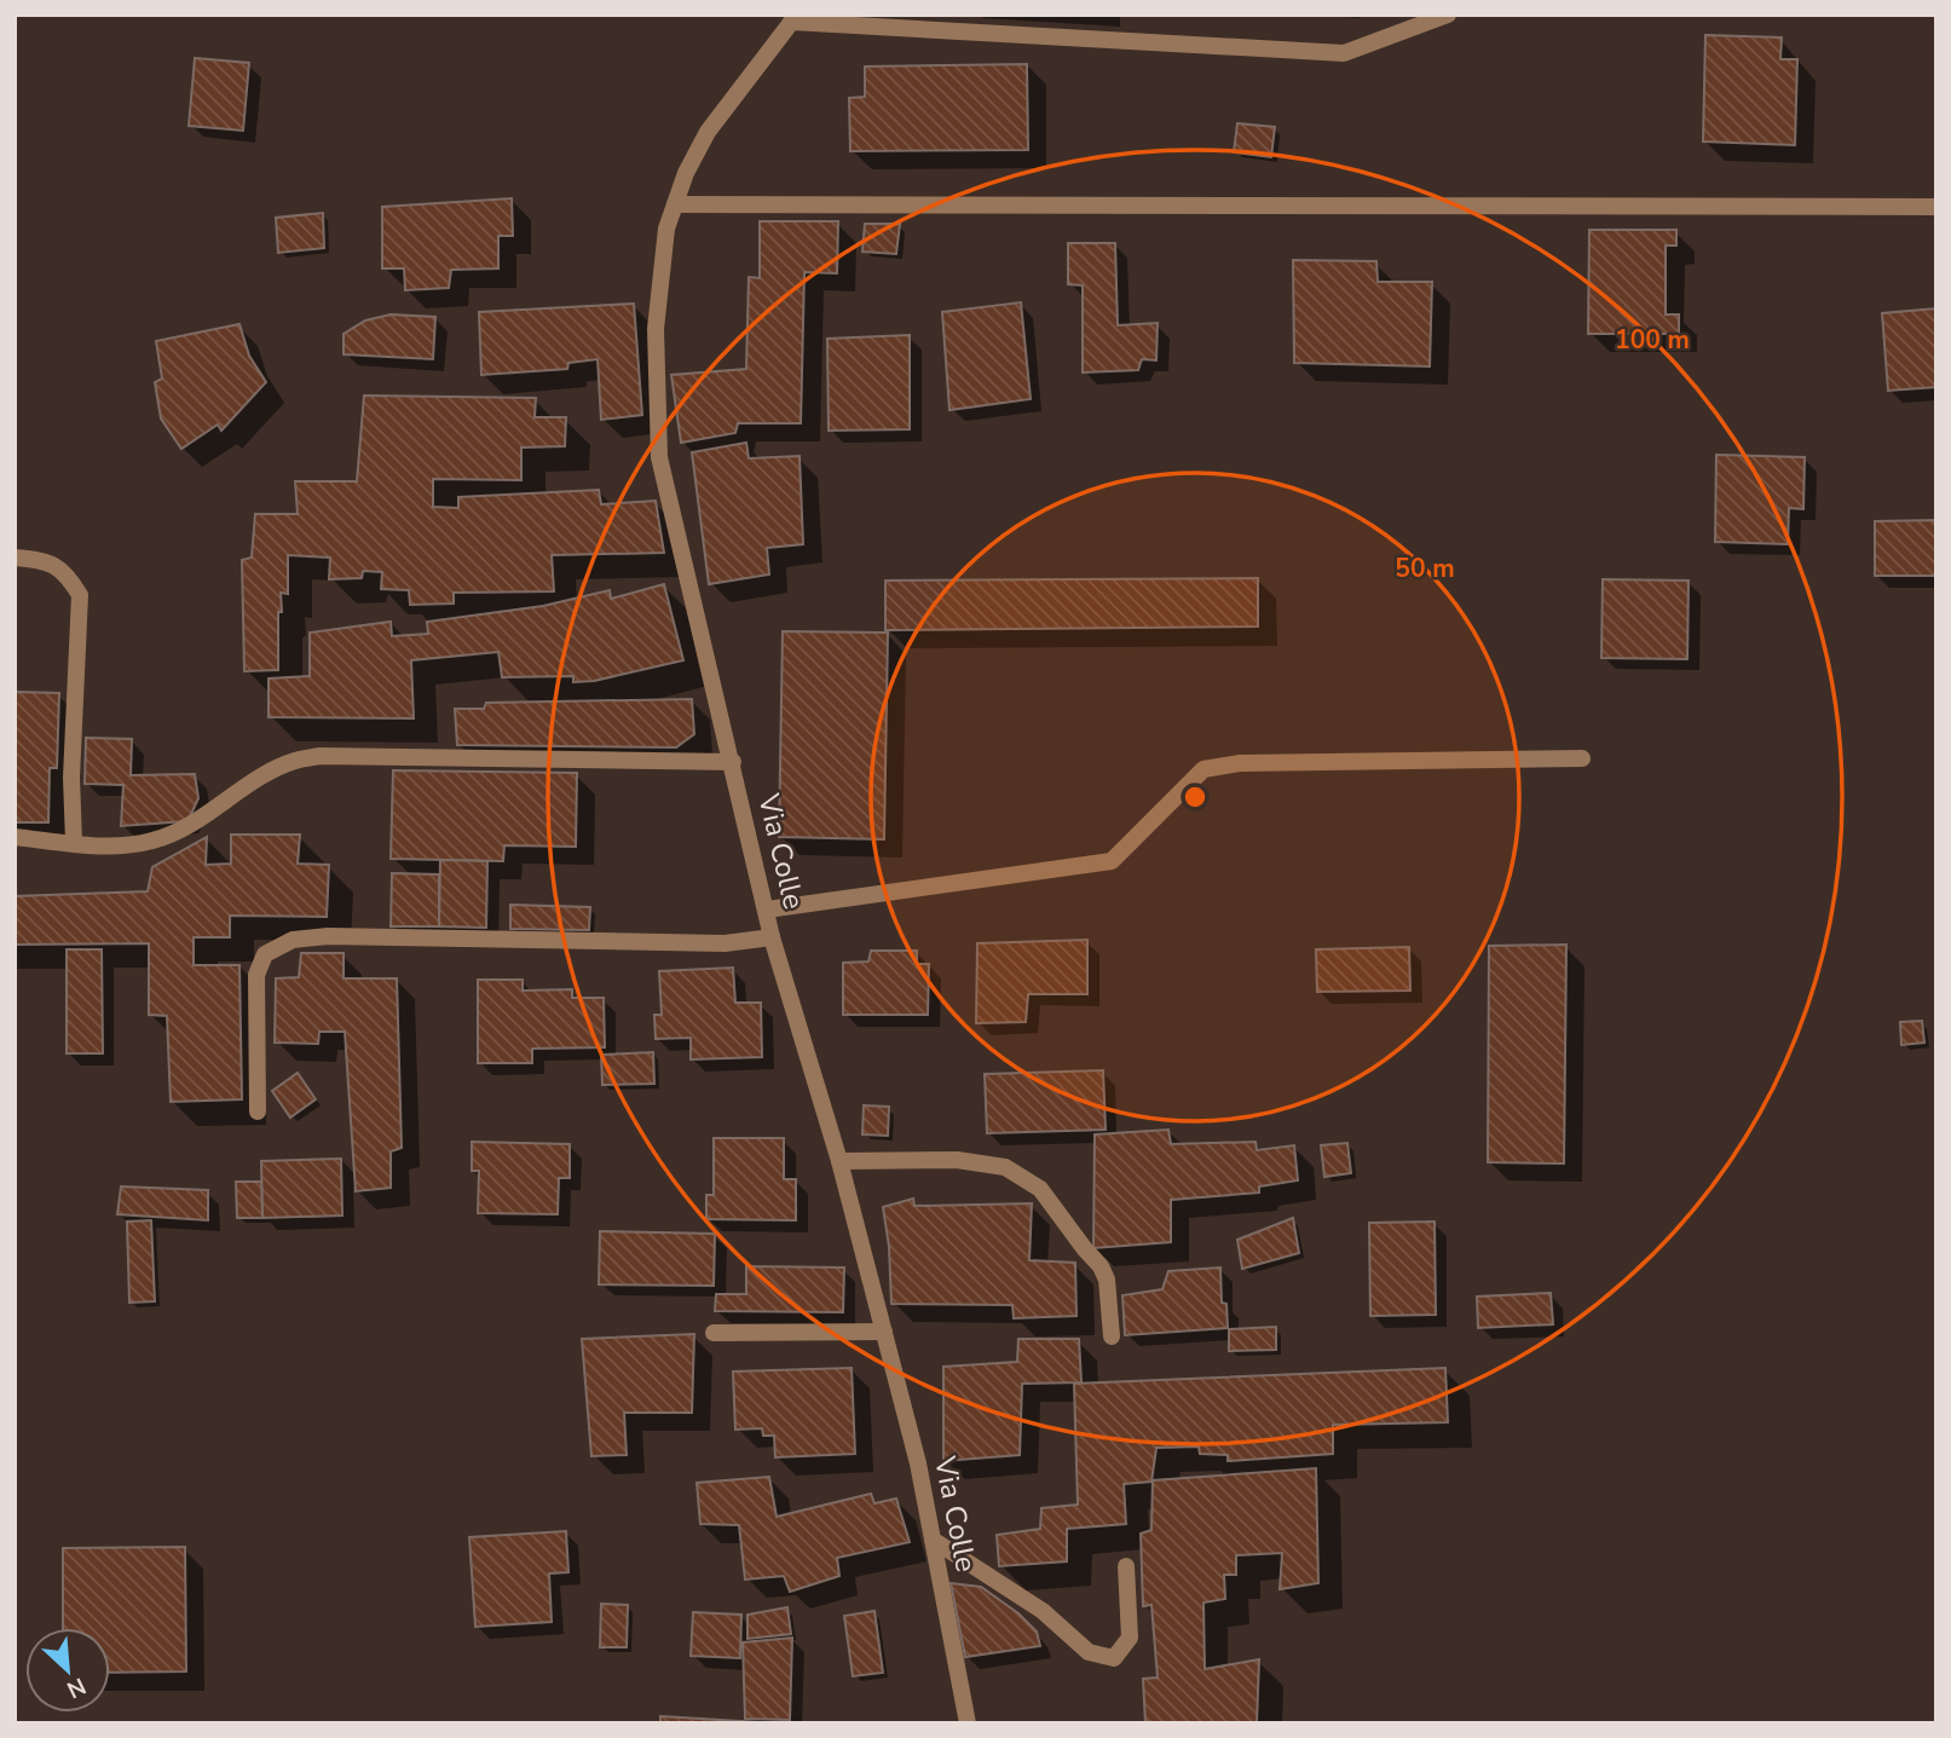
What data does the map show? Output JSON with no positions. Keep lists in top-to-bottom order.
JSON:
{
  "streets": {
    "street": ["Via Colle"]
  },
  "north": "bottom right",
  "rings": ["100 m", "50 m"]
}
